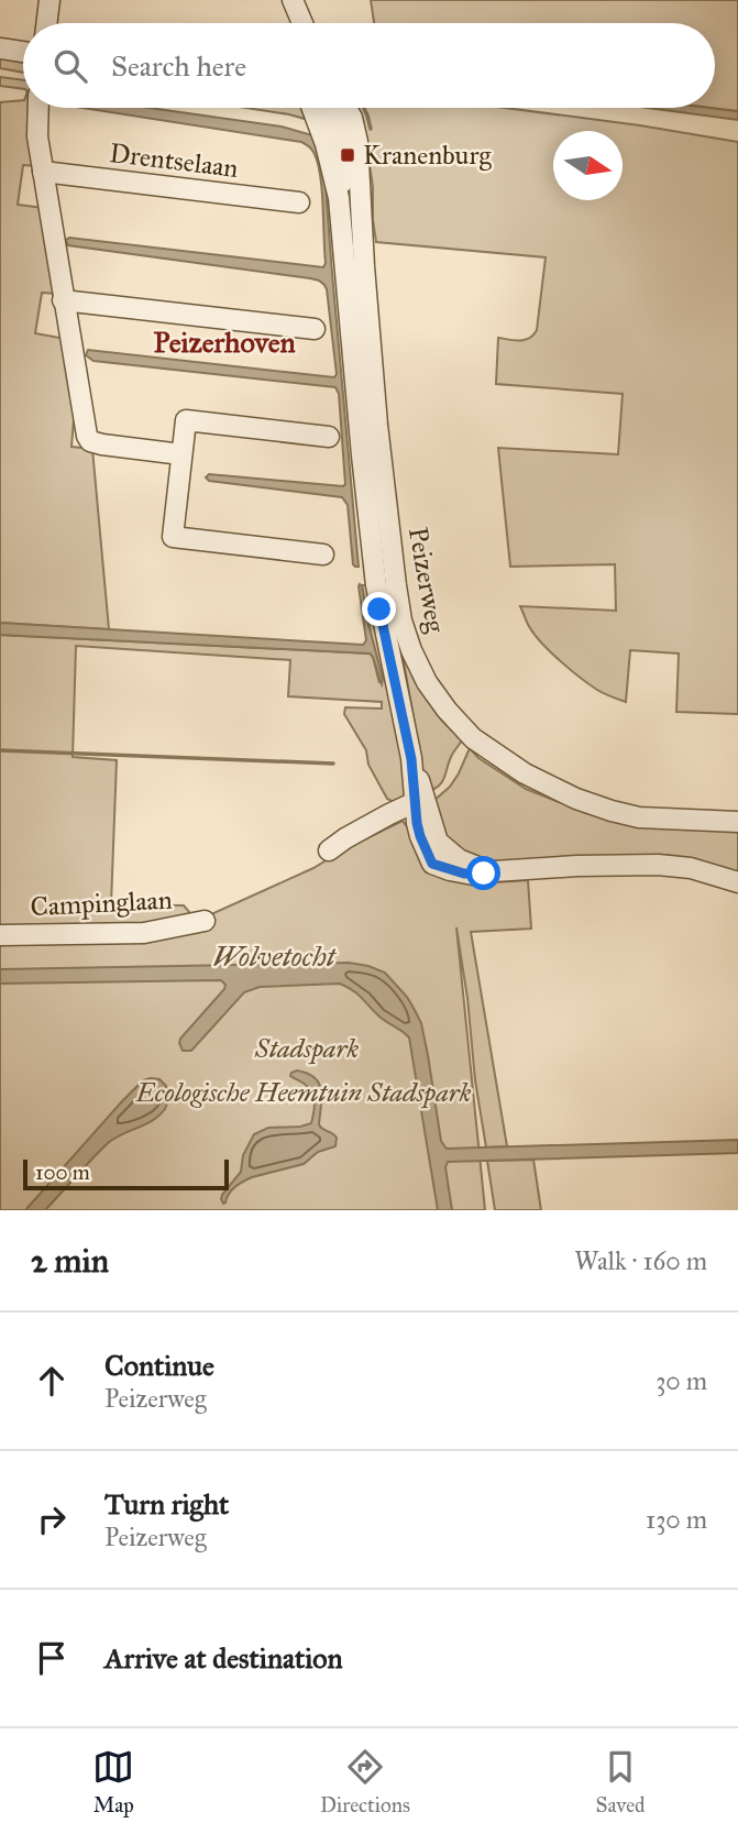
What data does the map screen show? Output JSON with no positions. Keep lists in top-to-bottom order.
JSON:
{
  "streets": {
    "street": ["Drentselaan", "Peizerweg", "Campinglaan"]
  },
  "districts": ["Peizerhoven"],
  "water": ["Wolvetocht"],
  "parks": ["Stadspark", "Ecologische Heemtuin Stadspark"],
  "places": {
    "transit": ["Kranenburg"]
  },
  "scale_bar": "100 m",
  "north": "right",
  "page": {
    "search": "Search here",
    "scale": "100 m",
    "heading": ["2 min", "Walk · 160 m"],
    "list": [
      ["Continue", "Peizerweg", "30 m"],
      ["Turn right", "Peizerweg", "130 m"],
      "Arrive at destination"
    ],
    "nav": ["Map", "Directions", "Saved"]
  }
}
